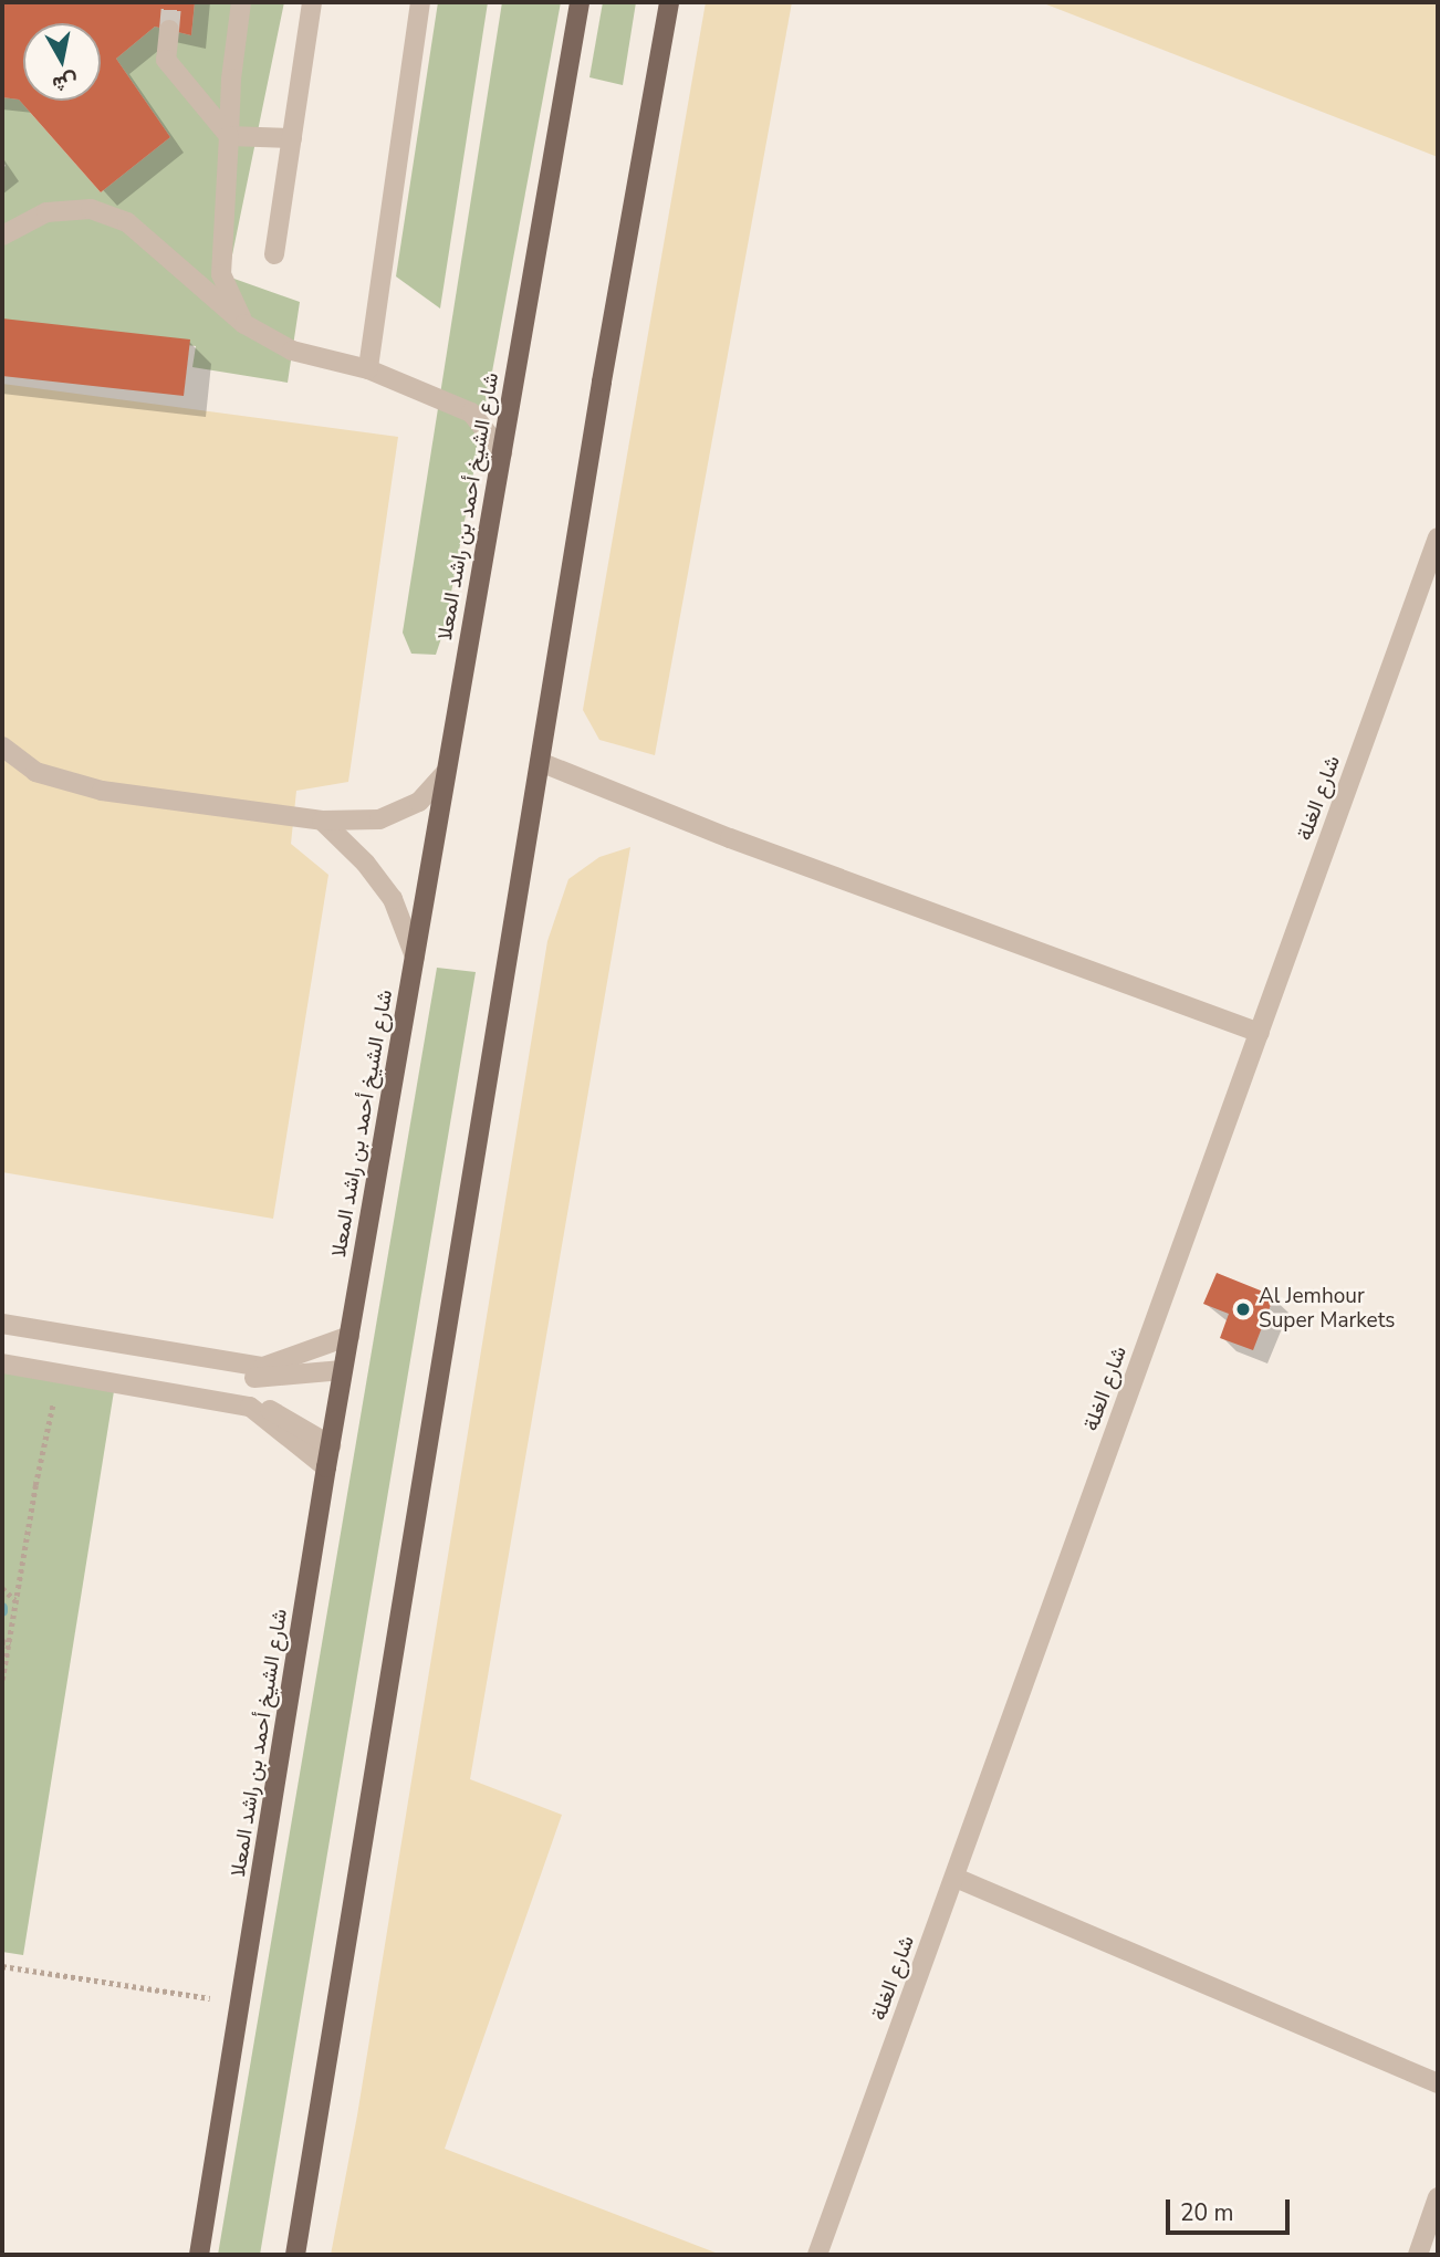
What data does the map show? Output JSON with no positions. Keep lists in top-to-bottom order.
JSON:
{
  "streets": {
    "main road": ["شارع الشيخ أحمد بن راشد المعلا"],
    "street": ["شارع الغلة"]
  },
  "places": ["Al Jemhour Super Markets"],
  "scale_bar": "20 m",
  "north": "bottom"
}
